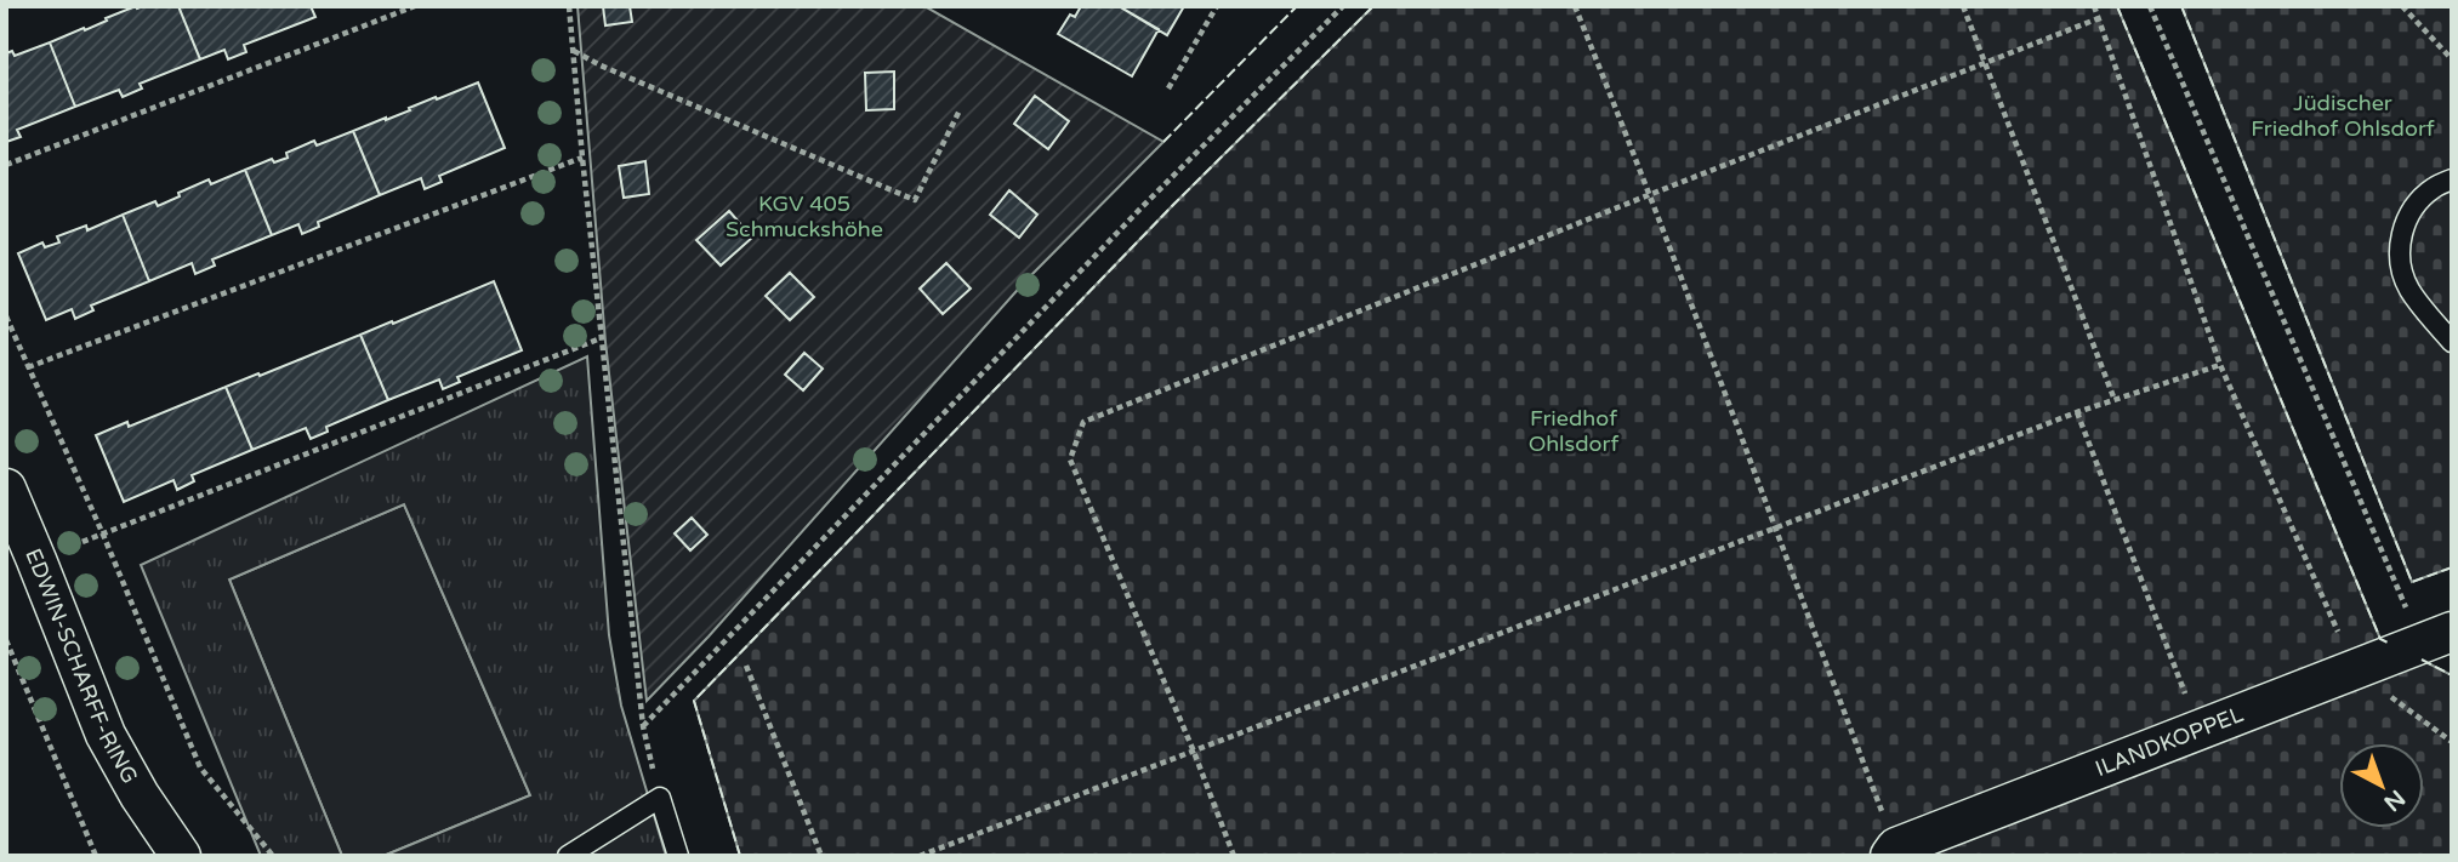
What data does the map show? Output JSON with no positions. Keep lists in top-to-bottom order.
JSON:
{
  "streets": {
    "street": ["EDWIN-SCHARFF-RING", "ILANDKOPPEL"]
  },
  "parks": ["Jüdischer Friedhof Ohlsdorf", "KGV 405 Schmuckshöhe", "Friedhof Ohlsdorf"],
  "north": "bottom right"
}
